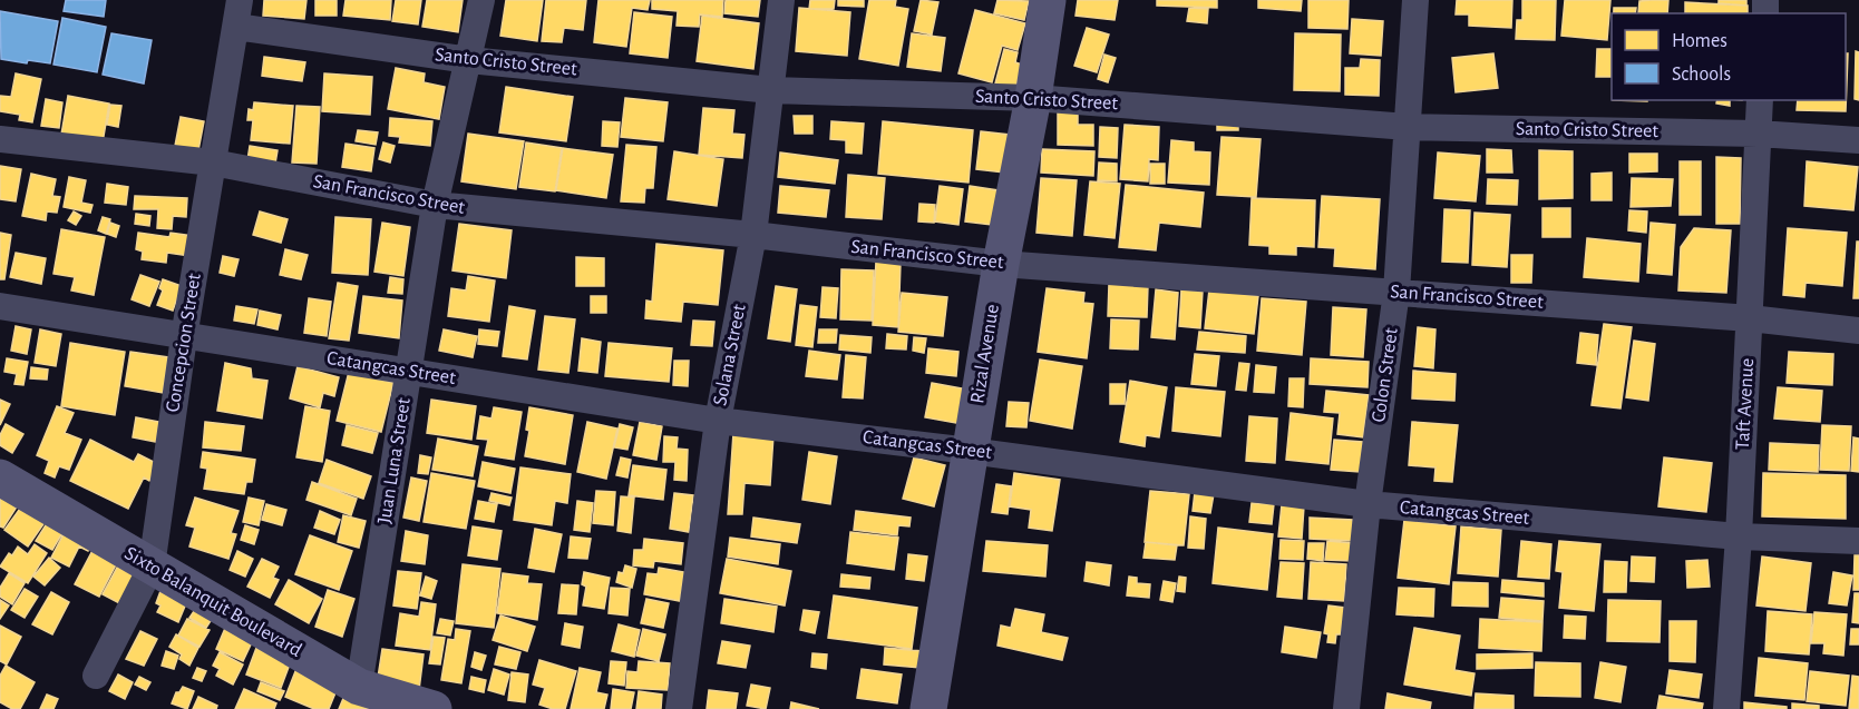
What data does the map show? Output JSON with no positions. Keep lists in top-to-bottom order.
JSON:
{
  "streets": {
    "street": [
      "Santo Cristo Street",
      "San Francisco Street",
      "Concepcion Street",
      "Rizal Avenue",
      "Solana Street",
      "Catangcas Street",
      "Colon Street",
      "Taft Avenue",
      "Juan Luna Street",
      "Sixto Balanquit Boulevard"
    ]
  },
  "crossings": [
    ["Santo Cristo Street", "Concepcion Street"],
    ["Santo Cristo Street", "Rizal Avenue"],
    ["Santo Cristo Street", "Solana Street"],
    ["Santo Cristo Street", "Colon Street"],
    ["Santo Cristo Street", "Taft Avenue"],
    ["Santo Cristo Street", "Juan Luna Street"],
    ["San Francisco Street", "Concepcion Street"],
    ["San Francisco Street", "Rizal Avenue"],
    ["San Francisco Street", "Solana Street"],
    ["San Francisco Street", "Colon Street"],
    ["San Francisco Street", "Taft Avenue"],
    ["San Francisco Street", "Juan Luna Street"],
    ["Concepcion Street", "Catangcas Street"],
    ["Concepcion Street", "Sixto Balanquit Boulevard"],
    ["Rizal Avenue", "Catangcas Street"],
    ["Solana Street", "Catangcas Street"],
    ["Catangcas Street", "Colon Street"],
    ["Catangcas Street", "Taft Avenue"],
    ["Catangcas Street", "Juan Luna Street"],
    ["Juan Luna Street", "Sixto Balanquit Boulevard"]
  ],
  "legend": ["Homes", "Schools"]
}
